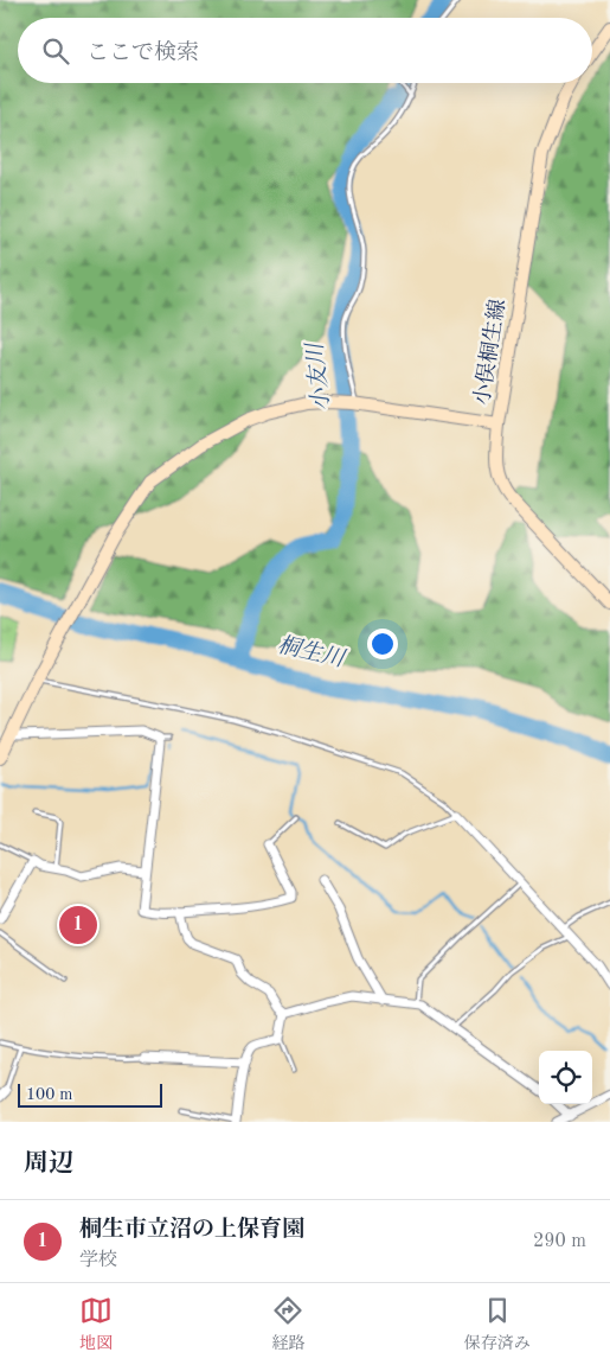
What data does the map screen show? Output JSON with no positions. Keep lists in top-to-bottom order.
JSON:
{
  "streets": {
    "street": ["小俣桐生線"]
  },
  "water": ["小友川", "桐生川"],
  "scale_bar": "100 m",
  "page": {
    "search": "ここで検索",
    "pins": "1",
    "scale": "100 m",
    "heading": "周辺",
    "list": [
      {
        "mark": "1",
        "name": "桐生市立沼の上保育園",
        "note": "学校",
        "value": "290 m"
      }
    ],
    "nav": ["地図", "経路", "保存済み"]
  }
}
